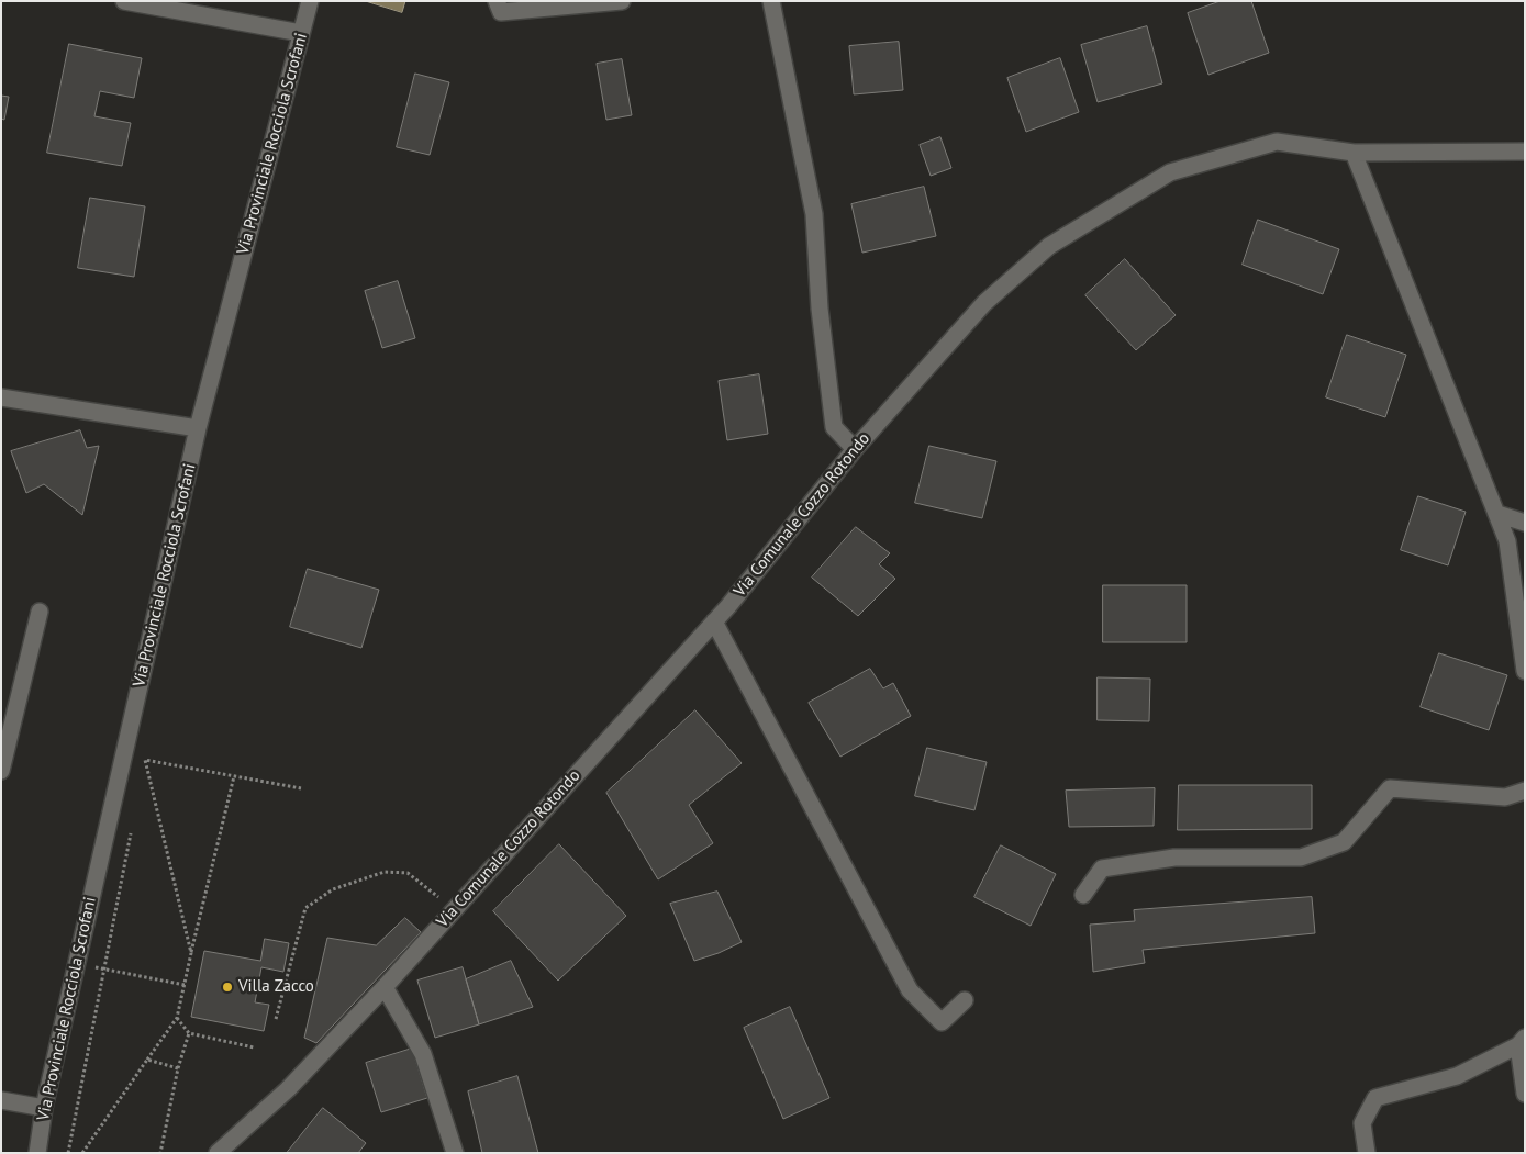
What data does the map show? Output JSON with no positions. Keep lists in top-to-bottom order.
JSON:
{
  "streets": {
    "street": ["Via Provinciale Rocciola Scrofani", "Via Comunale Cozzo Rotondo"]
  },
  "places": ["Villa Zacco"]
}
